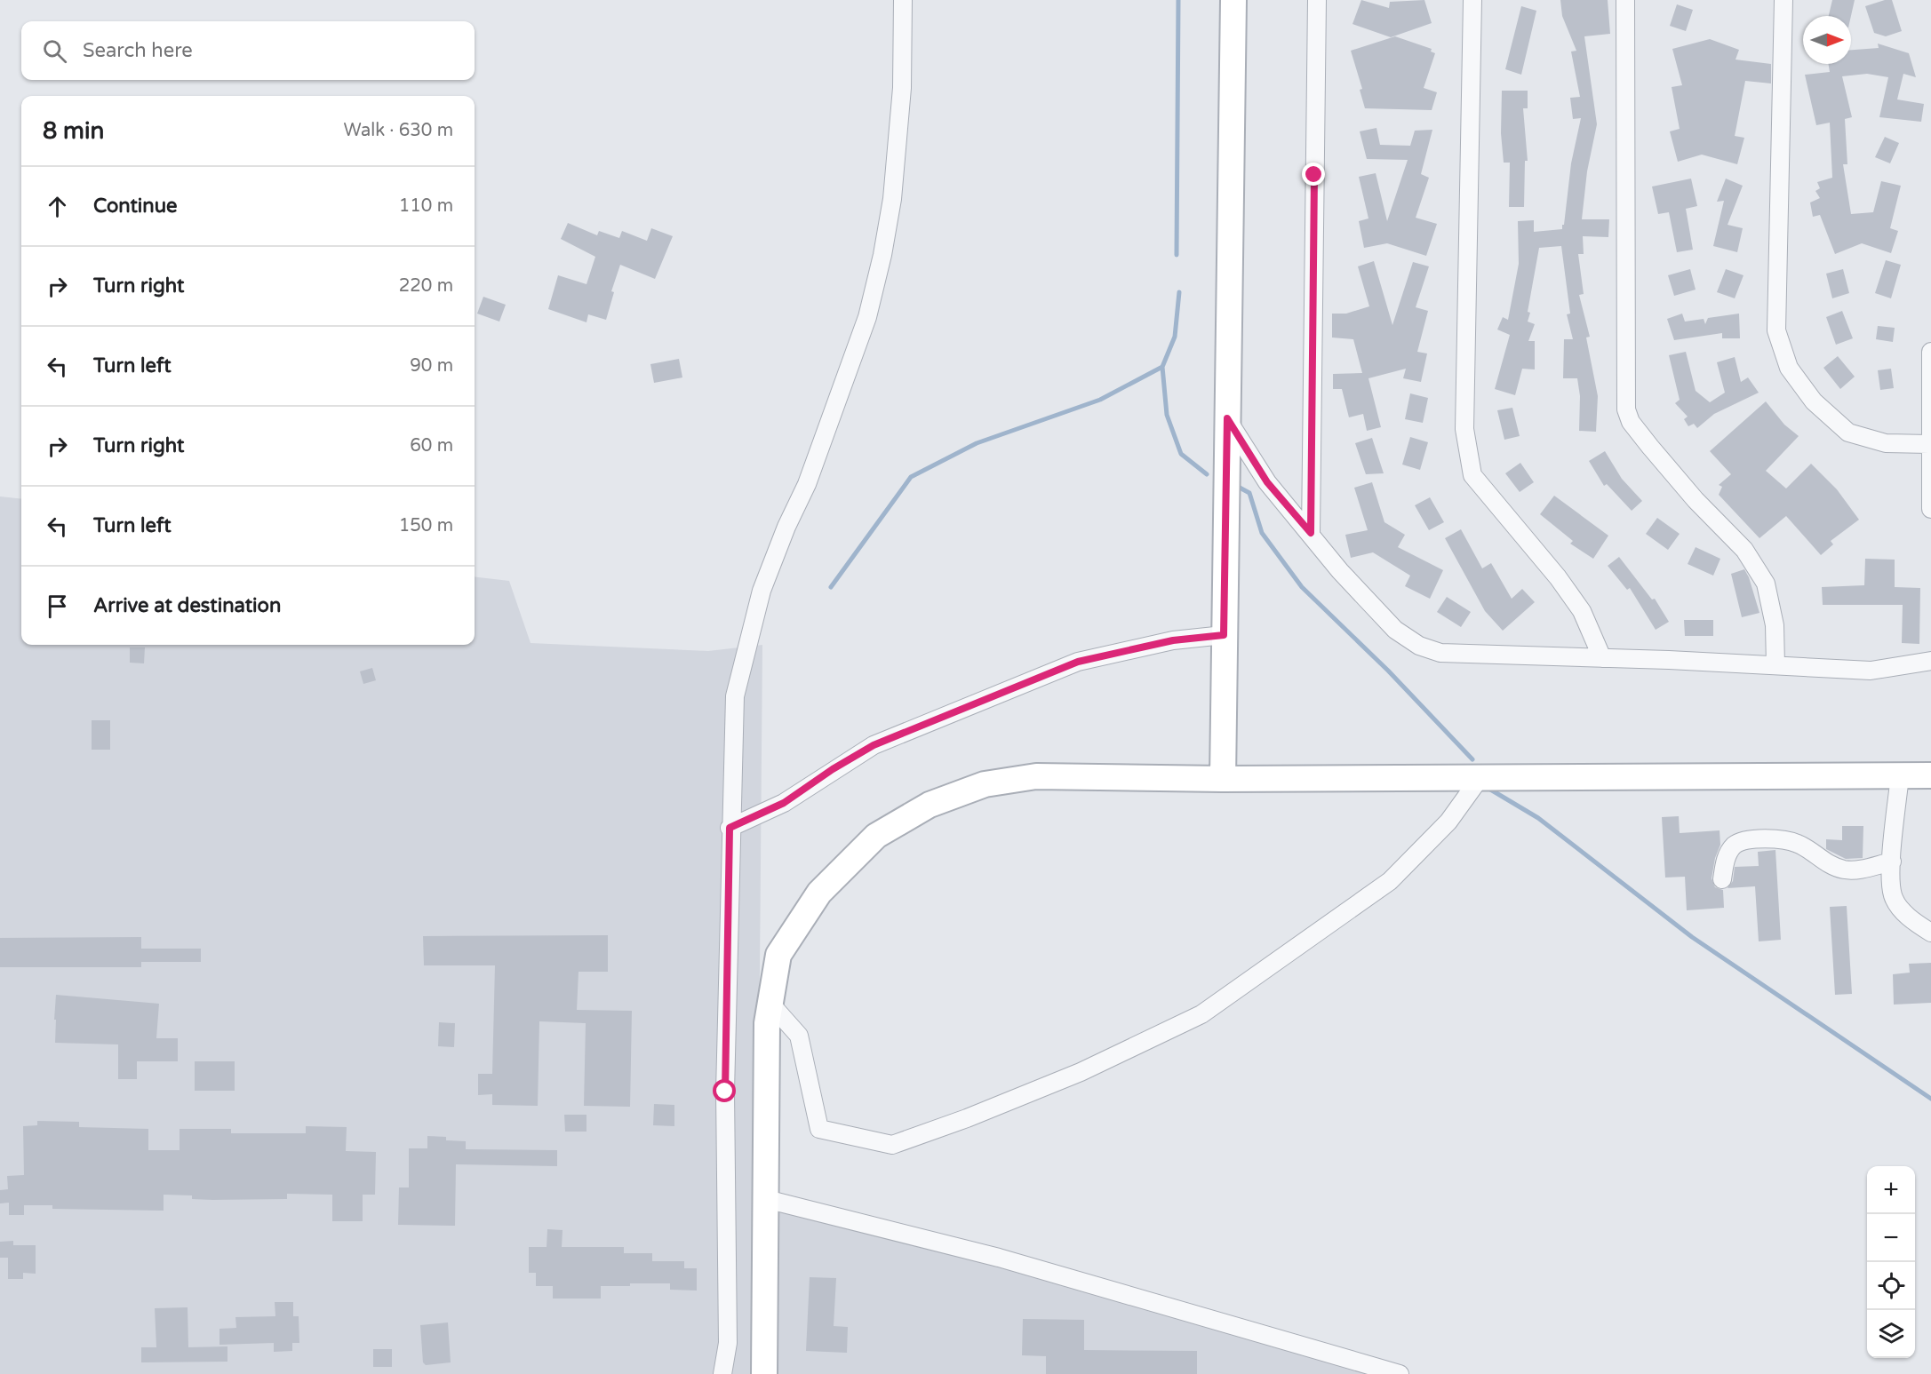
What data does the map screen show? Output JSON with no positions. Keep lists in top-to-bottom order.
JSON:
{
  "north": "right",
  "page": {
    "search": "Search here",
    "heading": ["8 min", "Walk · 630 m"],
    "list": [
      ["Continue", "110 m"],
      ["Turn right", "220 m"],
      ["Turn left", "90 m"],
      ["Turn right", "60 m"],
      ["Turn left", "150 m"],
      "Arrive at destination"
    ],
    "map_buttons": ["+", "−"]
  }
}
